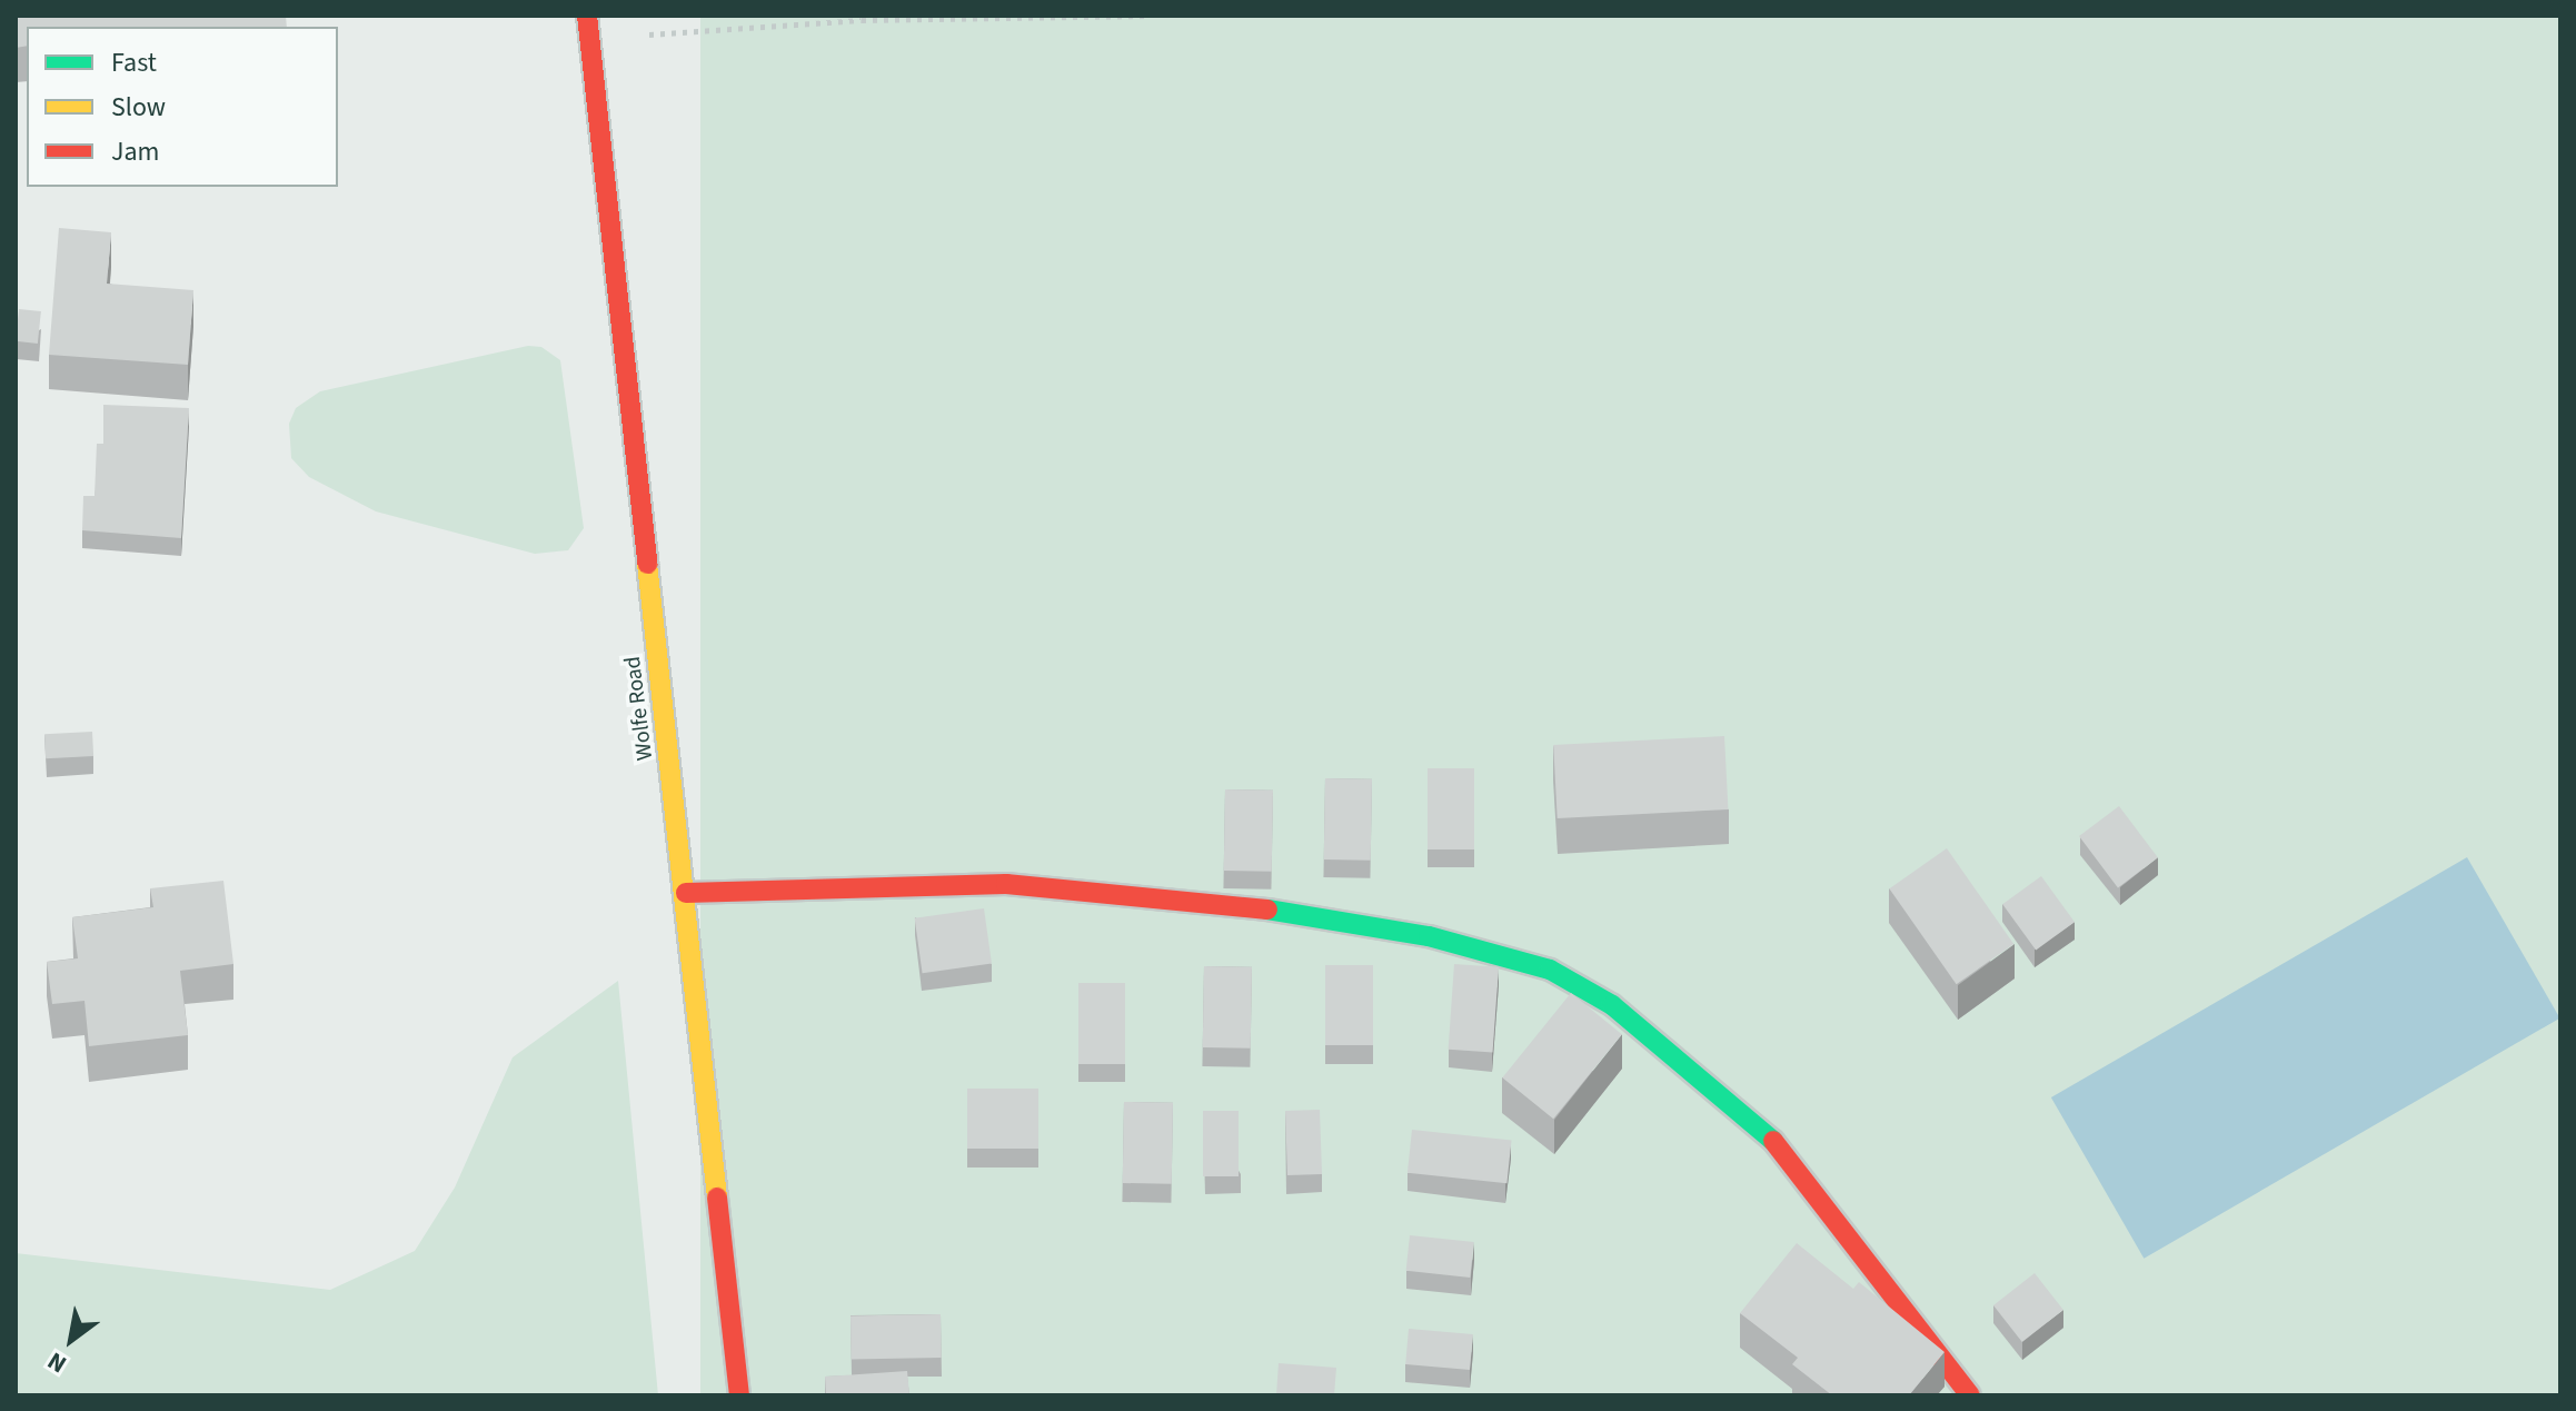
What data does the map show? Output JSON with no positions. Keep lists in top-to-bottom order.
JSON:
{
  "streets": {
    "street": ["Wolfe Road"]
  },
  "legend": ["Fast", "Slow", "Jam"],
  "north": "bottom left"
}
